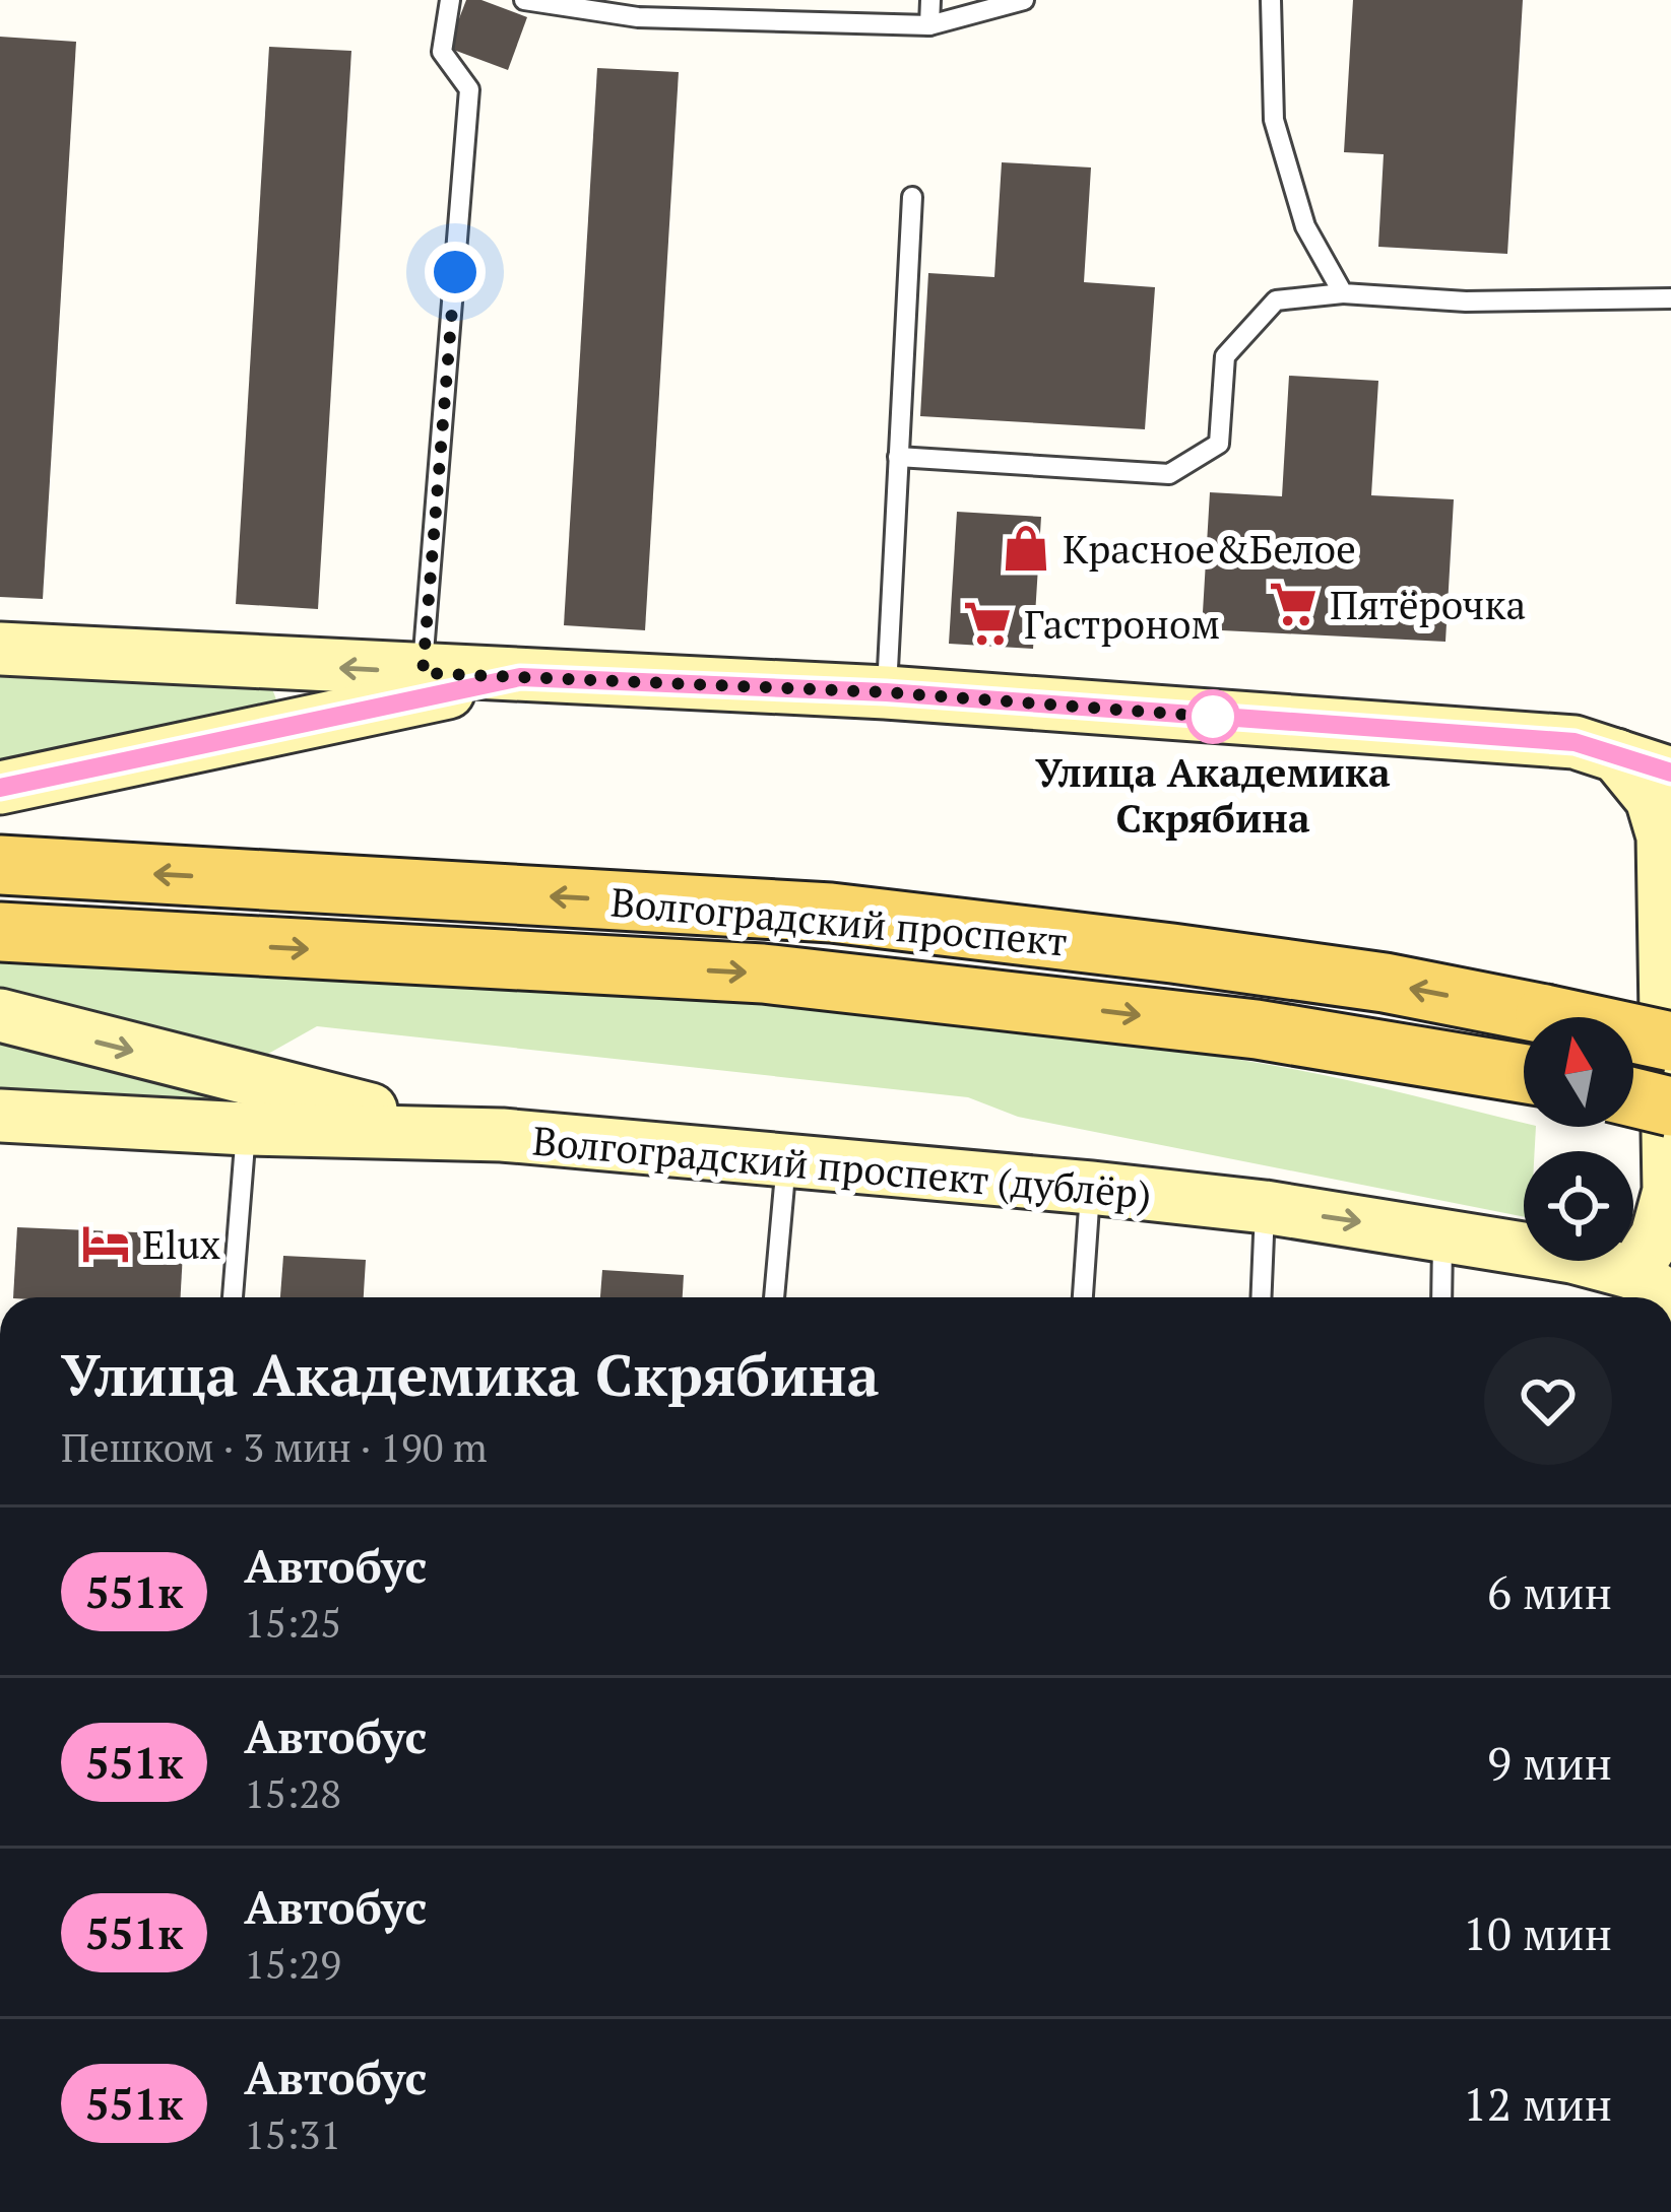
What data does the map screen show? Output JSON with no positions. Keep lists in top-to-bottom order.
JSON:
{
  "streets": {
    "main road": ["Волгоградский проспект", "Волгоградский проспект (дублёр)"]
  },
  "places": {
    "shop": ["Красное&Белое"],
    "supermarket": ["Пятёрочка", "Гастроном"],
    "other": ["Улица Академика Скрябина"],
    "hotel": ["Elux"]
  },
  "lines": ["bus line 551к"],
  "north": "top",
  "page": {
    "heading": ["Улица Академика Скрябина", "Пешком · 3 мин · 190 m"],
    "list": [
      {
        "mark": "551к",
        "name": "Автобус",
        "note": "15:25",
        "value": "6 мин"
      },
      {
        "mark": "551к",
        "name": "Автобус",
        "note": "15:28",
        "value": "9 мин"
      },
      {
        "mark": "551к",
        "name": "Автобус",
        "note": "15:29",
        "value": "10 мин"
      },
      {
        "mark": "551к",
        "name": "Автобус",
        "note": "15:31",
        "value": "12 мин"
      }
    ]
  }
}
